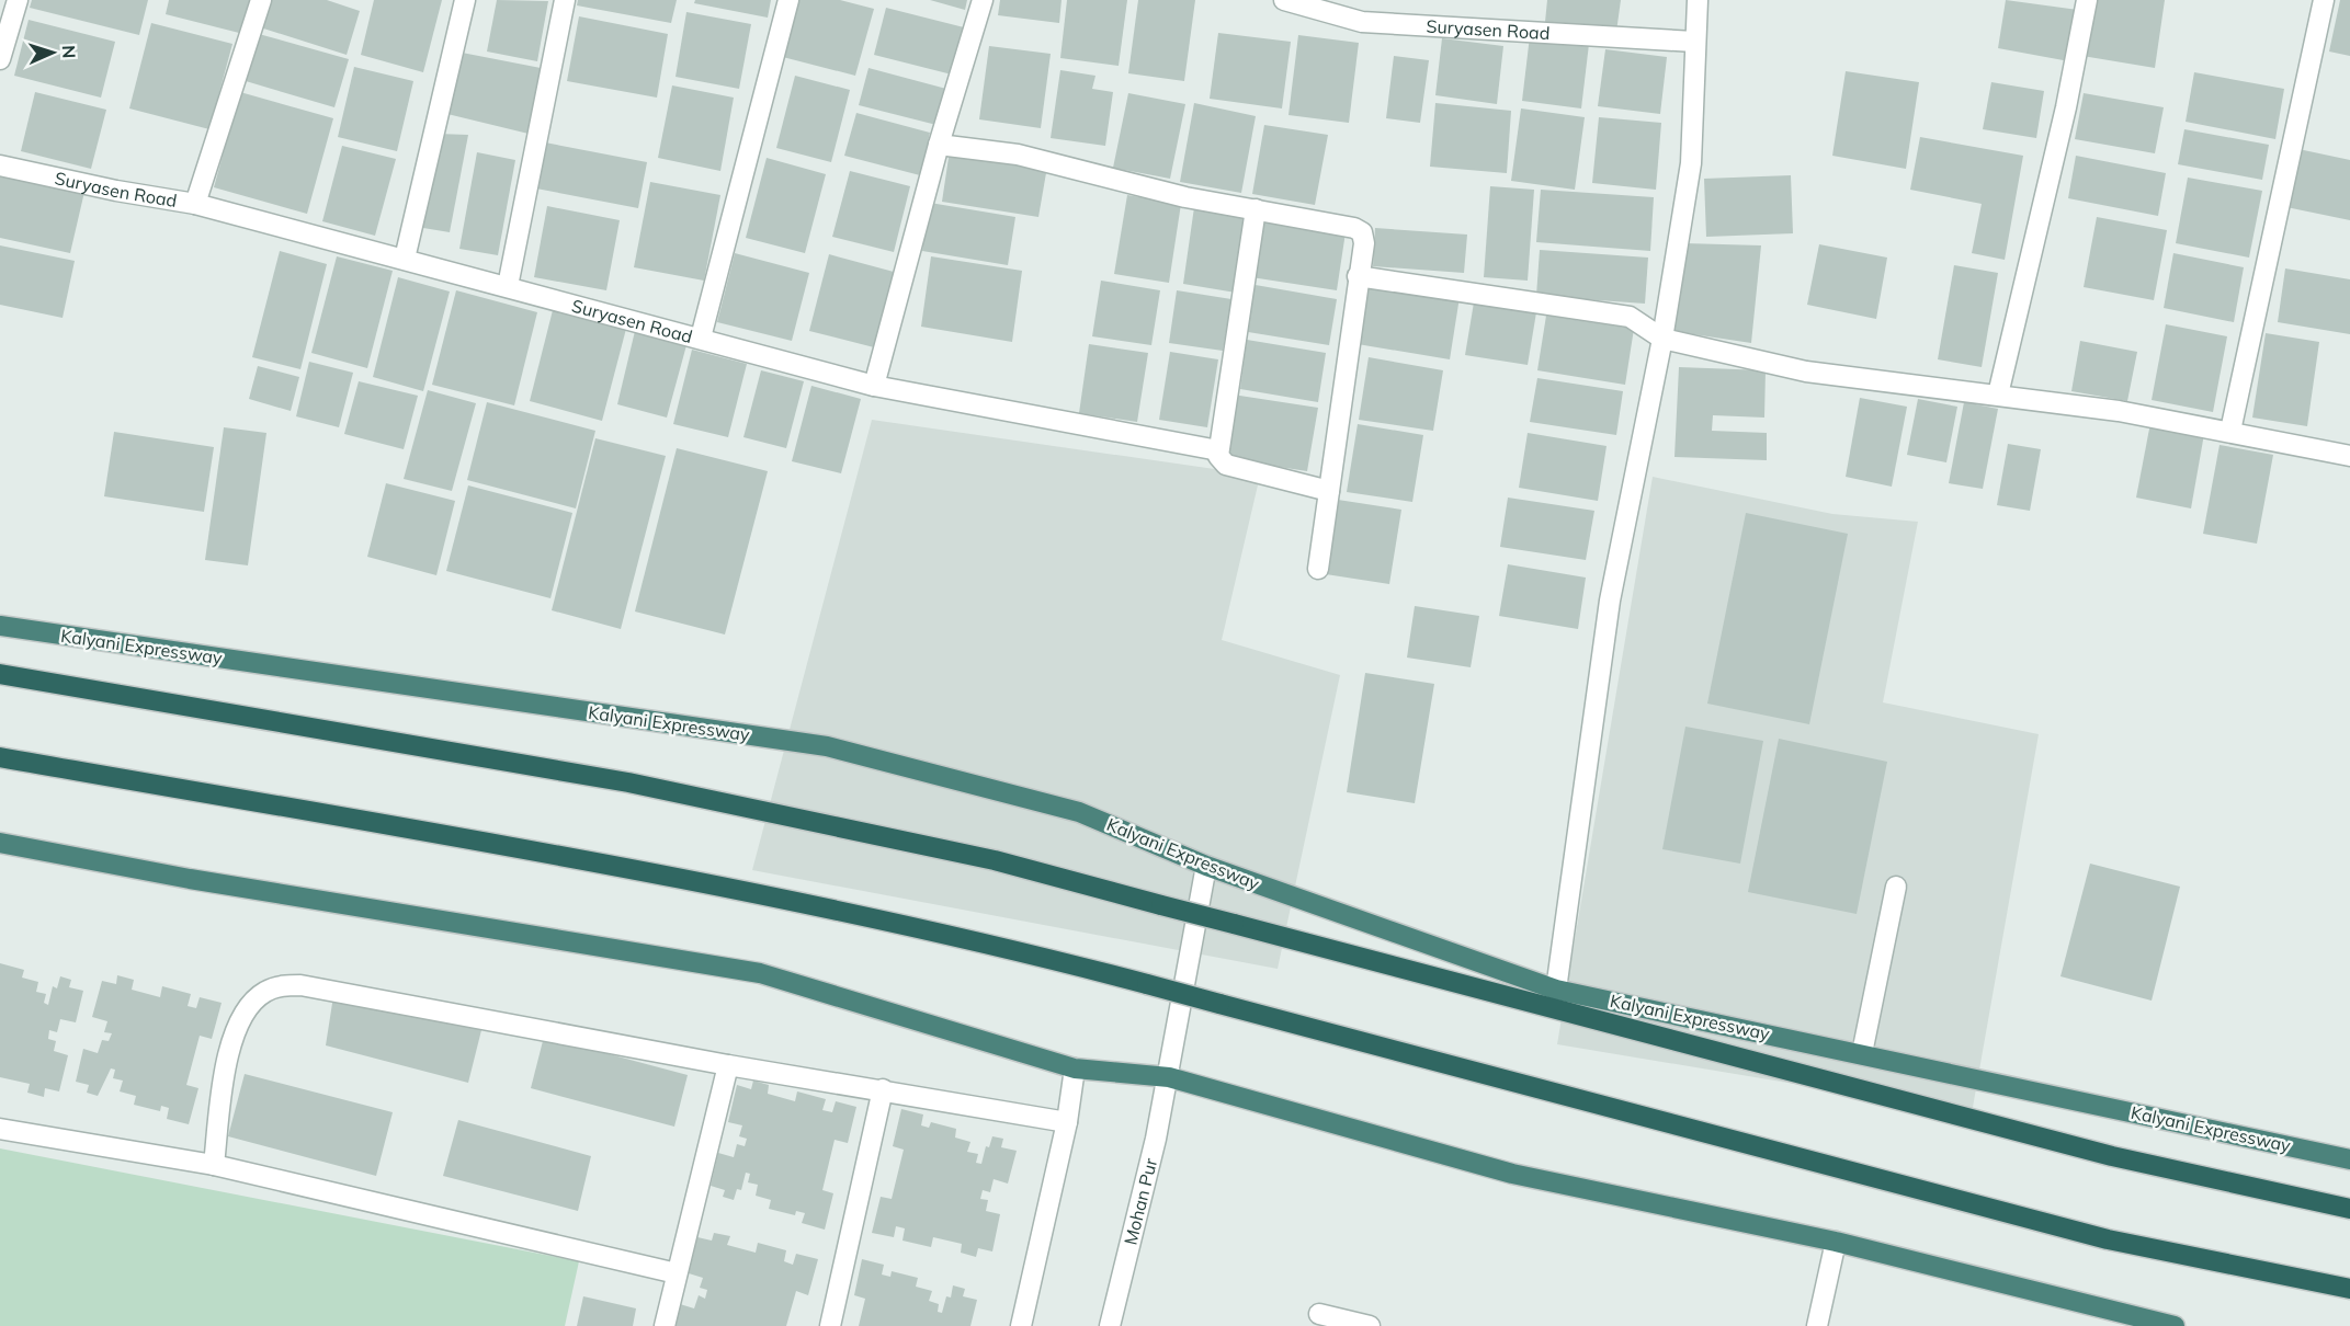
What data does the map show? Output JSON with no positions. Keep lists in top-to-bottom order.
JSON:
{
  "streets": {
    "highway": ["Kalyani Expressway"],
    "street": ["Suryasen Road", "Mohan Pur"]
  },
  "crossings": [
    ["Kalyani Expressway", "Mohan Pur"]
  ],
  "north": "right"
}
